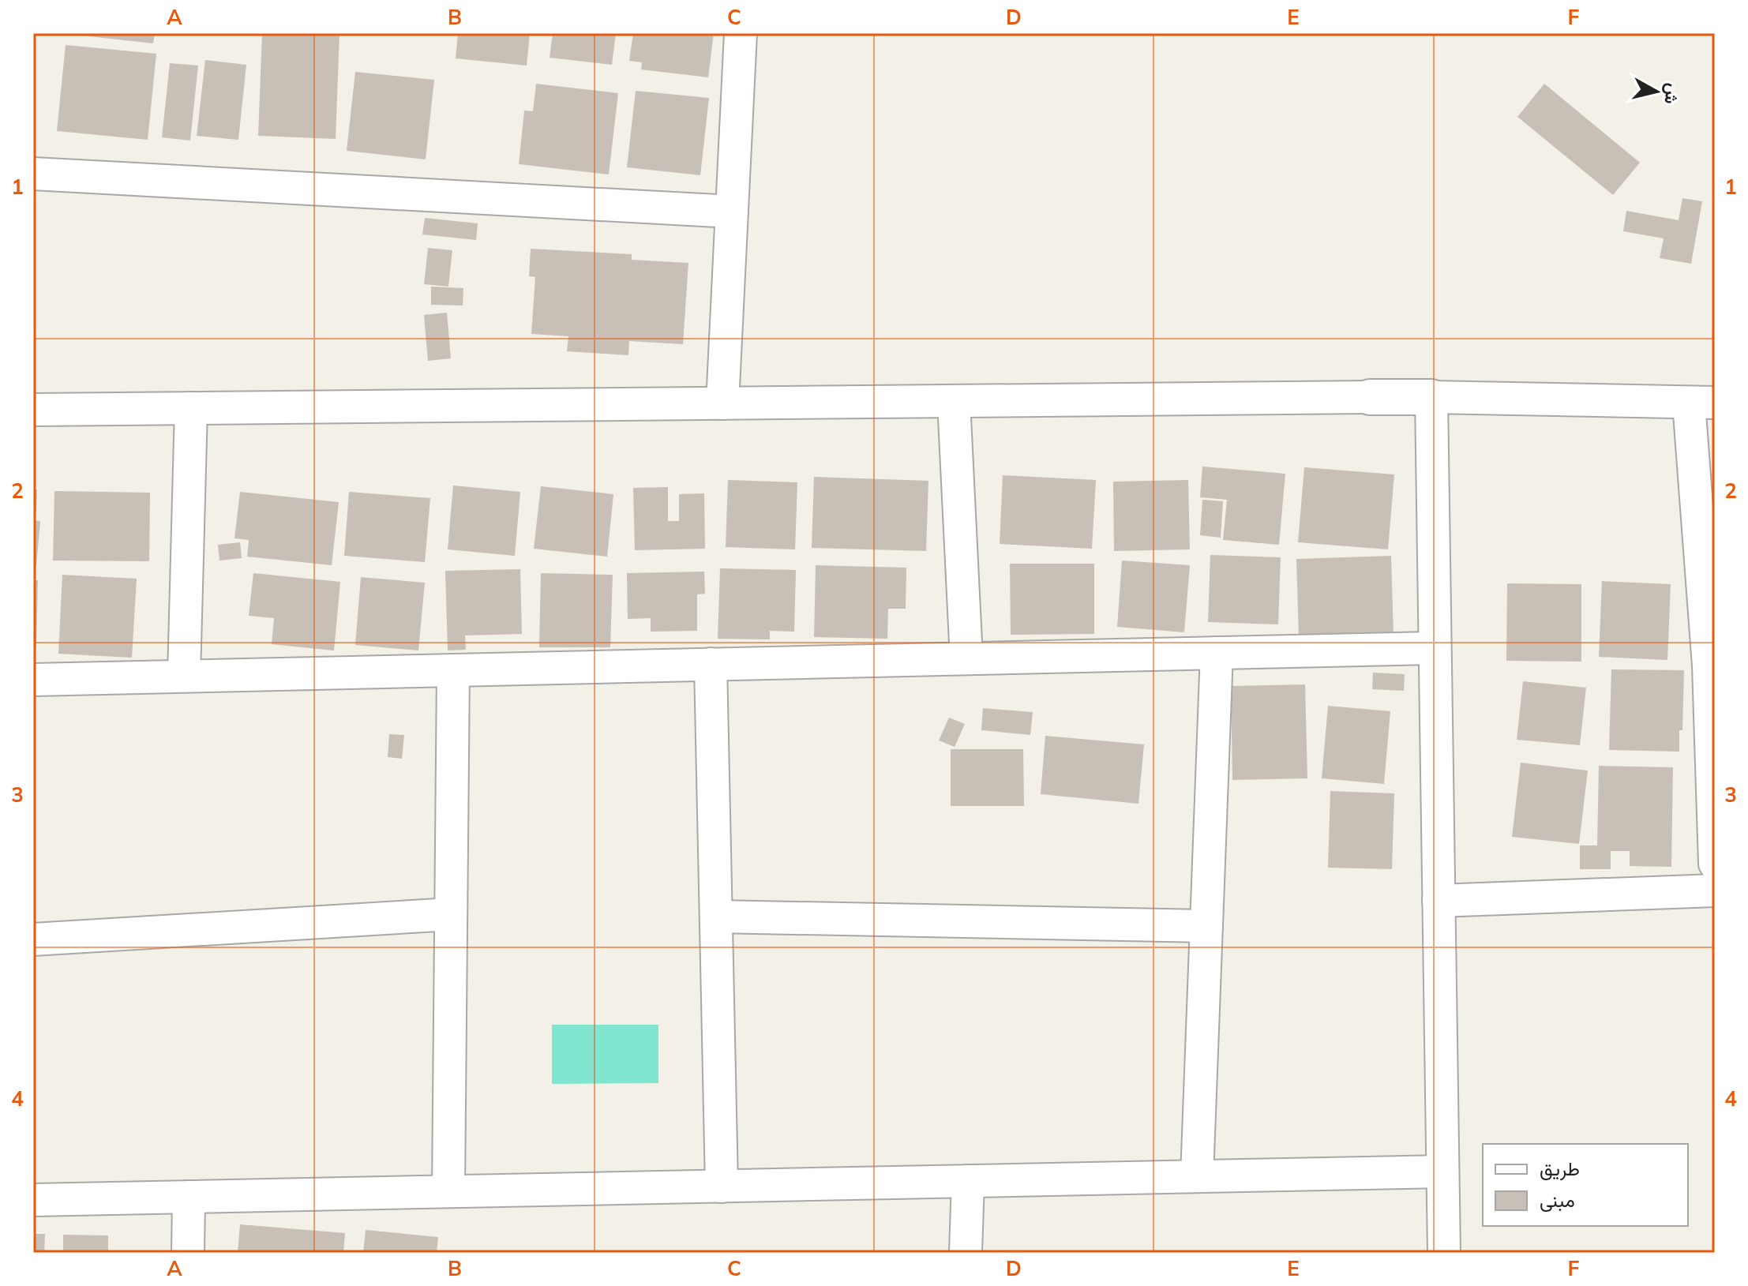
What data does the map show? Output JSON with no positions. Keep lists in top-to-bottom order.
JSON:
{
  "legend": ["طريق", "مبنى"],
  "north": "right",
  "grid": {
    "columns": [
      "A",
      "B",
      "C",
      "D",
      "E",
      "F"
    ],
    "rows": [
      "1",
      "2",
      "3",
      "4"
    ]
  }
}
